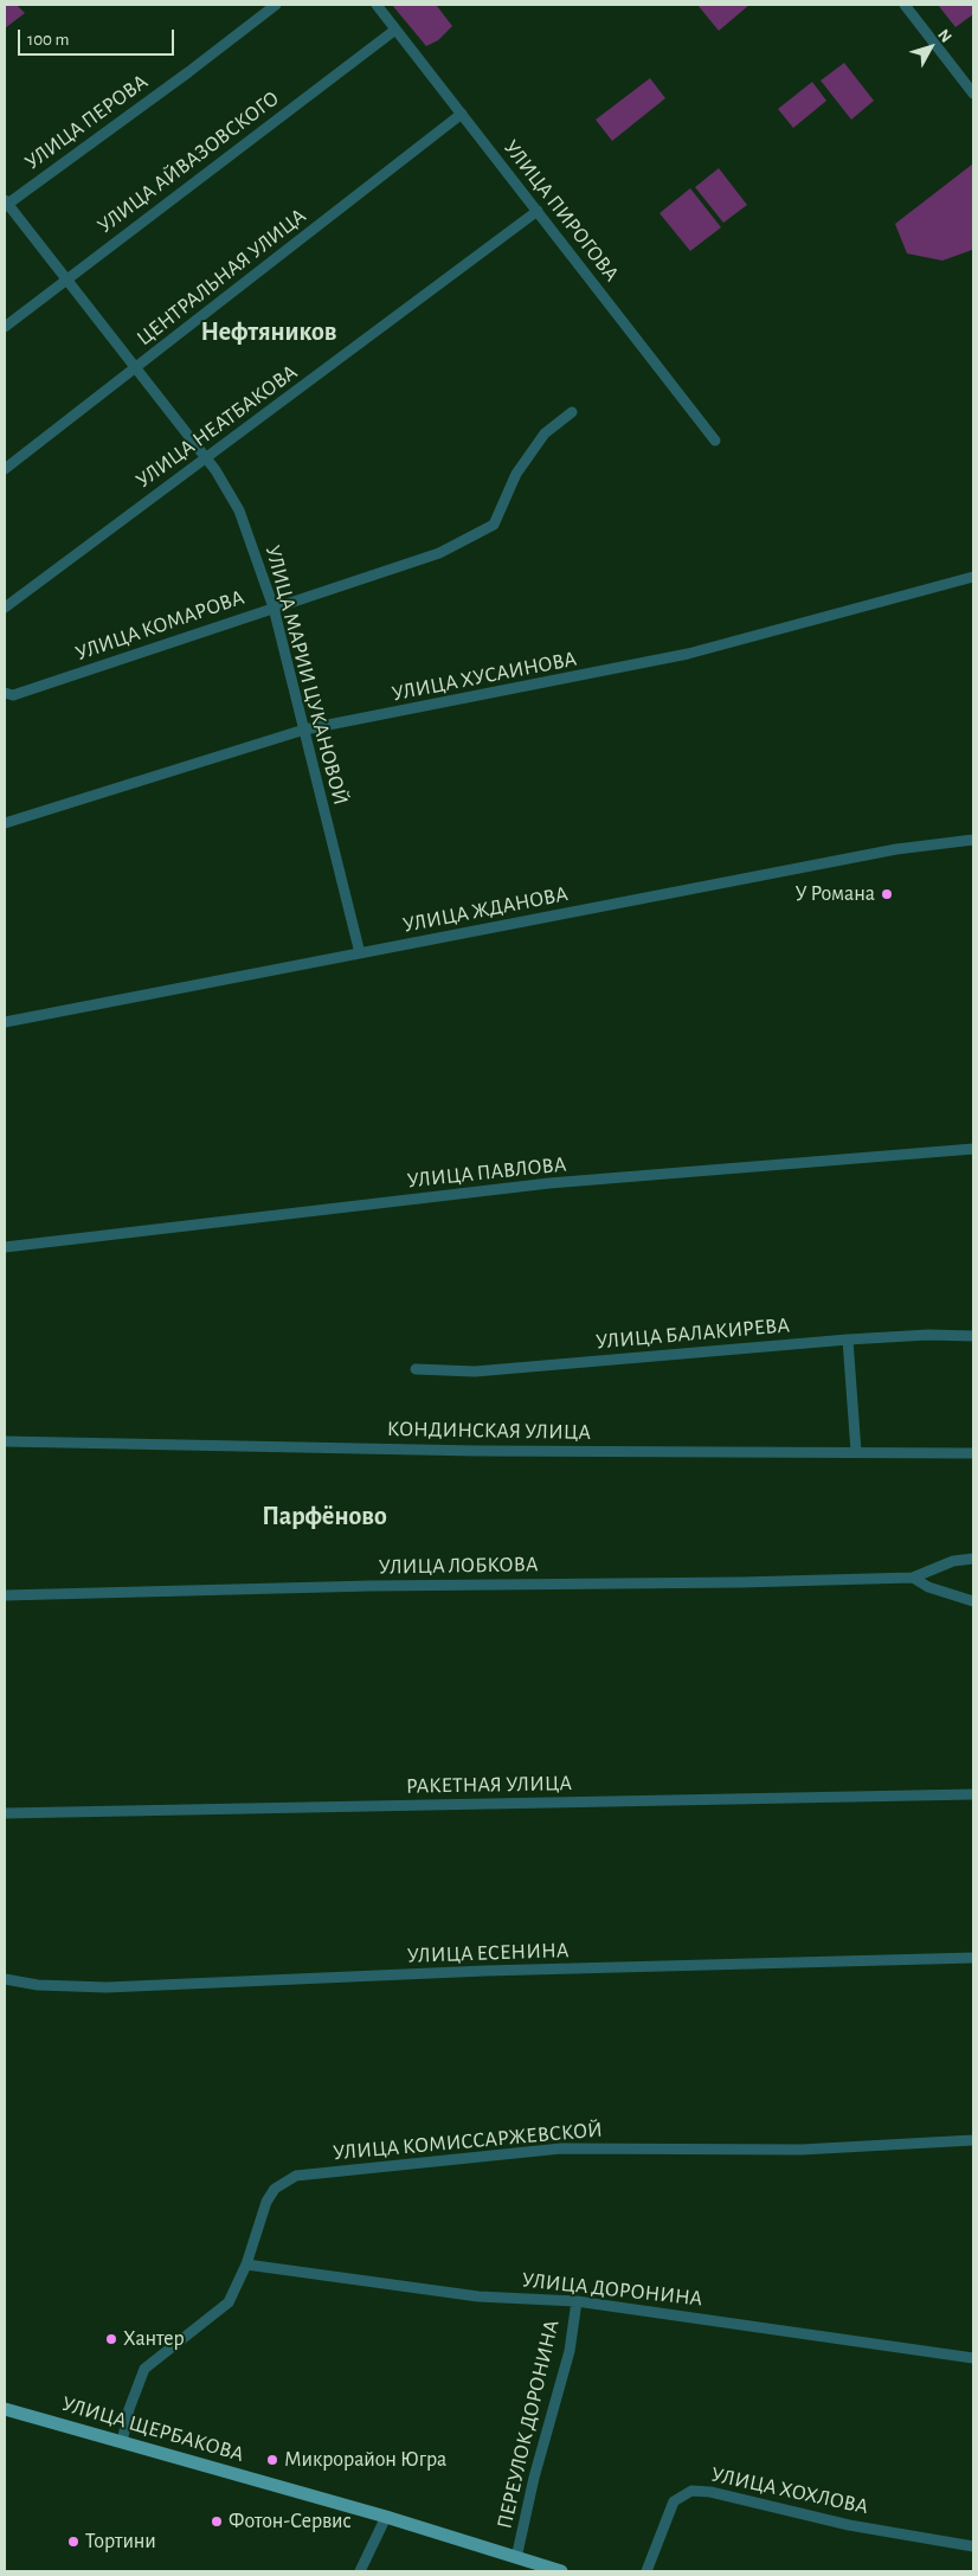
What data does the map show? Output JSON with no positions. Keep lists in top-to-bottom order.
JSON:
{
  "streets": {
    "main road": ["УЛИЦА ЩЕРБАКОВА"],
    "street": [
      "УЛИЦА ПЕРОВА",
      "УЛИЦА АЙВАЗОВСКОГО",
      "УЛИЦА ПИРОГОВА",
      "ЦЕНТРАЛЬНАЯ УЛИЦА",
      "УЛИЦА НЕАТБАКОВА",
      "УЛИЦА КОМАРОВА",
      "УЛИЦА МАРИИ ЦУКАНОВОЙ",
      "УЛИЦА ХУСАИНОВА",
      "УЛИЦА ЖДАНОВА",
      "УЛИЦА ПАВЛОВА",
      "УЛИЦА БАЛАКИРЕВА",
      "КОНДИНСКАЯ УЛИЦА",
      "УЛИЦА ЛОБКОВА",
      "РАКЕТНАЯ УЛИЦА",
      "УЛИЦА ЕСЕНИНА",
      "УЛИЦА КОМИССАРЖЕВСКОЙ",
      "УЛИЦА ДОРОНИНА",
      "ПЕРЕУЛОК ДОРОНИНА",
      "УЛИЦА ХОХЛОВА"
    ]
  },
  "crossings": [
    ["УЛИЦА ПЕРОВА", "УЛИЦА МАРИИ ЦУКАНОВОЙ"],
    ["УЛИЦА АЙВАЗОВСКОГО", "УЛИЦА ПИРОГОВА"],
    ["УЛИЦА АЙВАЗОВСКОГО", "УЛИЦА МАРИИ ЦУКАНОВОЙ"],
    ["УЛИЦА ПИРОГОВА", "ЦЕНТРАЛЬНАЯ УЛИЦА"],
    ["УЛИЦА ПИРОГОВА", "УЛИЦА НЕАТБАКОВА"],
    ["ЦЕНТРАЛЬНАЯ УЛИЦА", "УЛИЦА МАРИИ ЦУКАНОВОЙ"],
    ["УЛИЦА НЕАТБАКОВА", "УЛИЦА МАРИИ ЦУКАНОВОЙ"],
    ["УЛИЦА КОМАРОВА", "УЛИЦА МАРИИ ЦУКАНОВОЙ"],
    ["УЛИЦА МАРИИ ЦУКАНОВОЙ", "УЛИЦА ХУСАИНОВА"],
    ["УЛИЦА МАРИИ ЦУКАНОВОЙ", "УЛИЦА ЖДАНОВА"],
    ["УЛИЦА КОМИССАРЖЕВСКОЙ", "УЛИЦА ДОРОНИНА"],
    ["УЛИЦА КОМИССАРЖЕВСКОЙ", "УЛИЦА ЩЕРБАКОВА"],
    ["УЛИЦА ДОРОНИНА", "ПЕРЕУЛОК ДОРОНИНА"],
    ["ПЕРЕУЛОК ДОРОНИНА", "УЛИЦА ЩЕРБАКОВА"]
  ],
  "districts": ["Нефтяников", "Парфёново"],
  "places": [
    "У Романа",
    "Хантер",
    "Микрорайон Югра",
    "Фотон-Сервис",
    "Тортини"
  ],
  "scale_bar": "100 m",
  "north": "top right"
}
